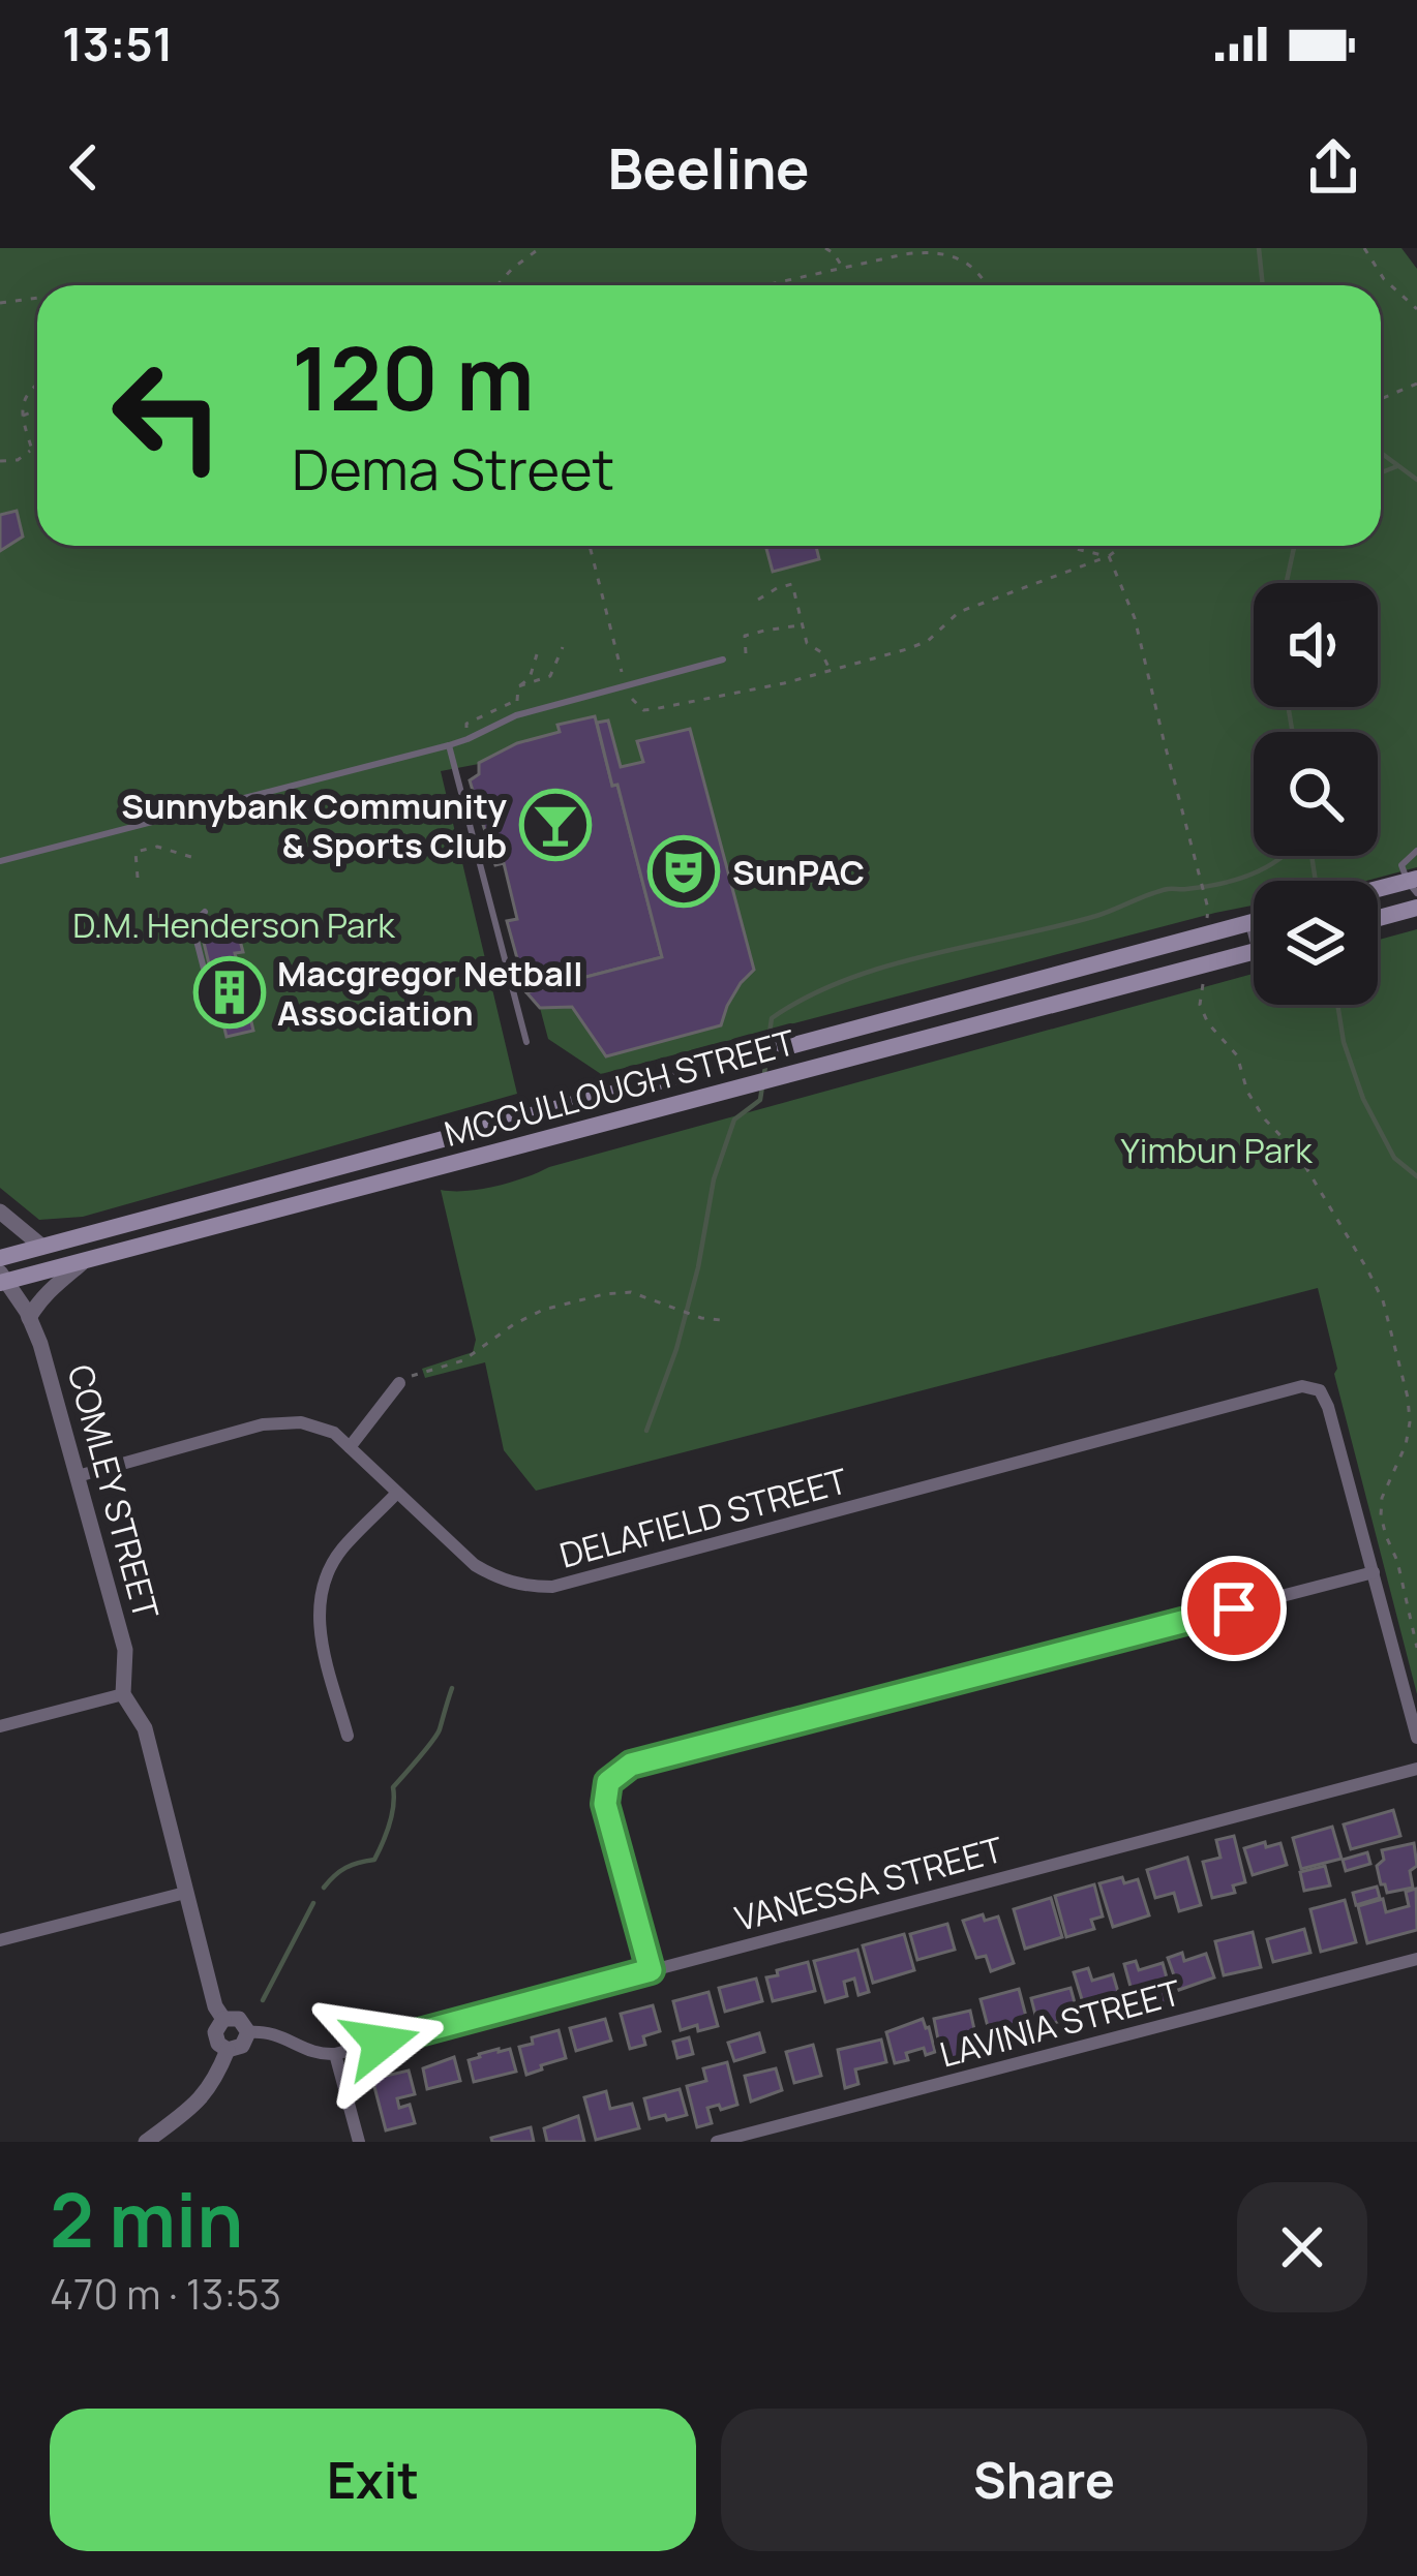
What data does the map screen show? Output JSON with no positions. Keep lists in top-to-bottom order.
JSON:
{
  "streets": {
    "main road": ["MCCULLOUGH STREET"],
    "street": [
      "COMLEY STREET",
      "DELAFIELD STREET",
      "VANESSA STREET",
      "LAVINIA STREET"
    ]
  },
  "crossings": [
    ["MCCULLOUGH STREET", "COMLEY STREET"],
    ["COMLEY STREET", "DELAFIELD STREET"]
  ],
  "parks": ["D.M. Henderson Park", "Yimbun Park"],
  "places": {
    "bar": ["Sunnybank Community & Sports Club"],
    "theatre": ["SunPAC"],
    "building": ["Macgregor Netball Association"]
  },
  "page": {
    "status": "13:51",
    "header": "Beeline",
    "turn": ["120 m", "Dema Street"],
    "heading": ["2 min", "470 m · 13:53"],
    "buttons": ["Exit", "Share"]
  }
}
